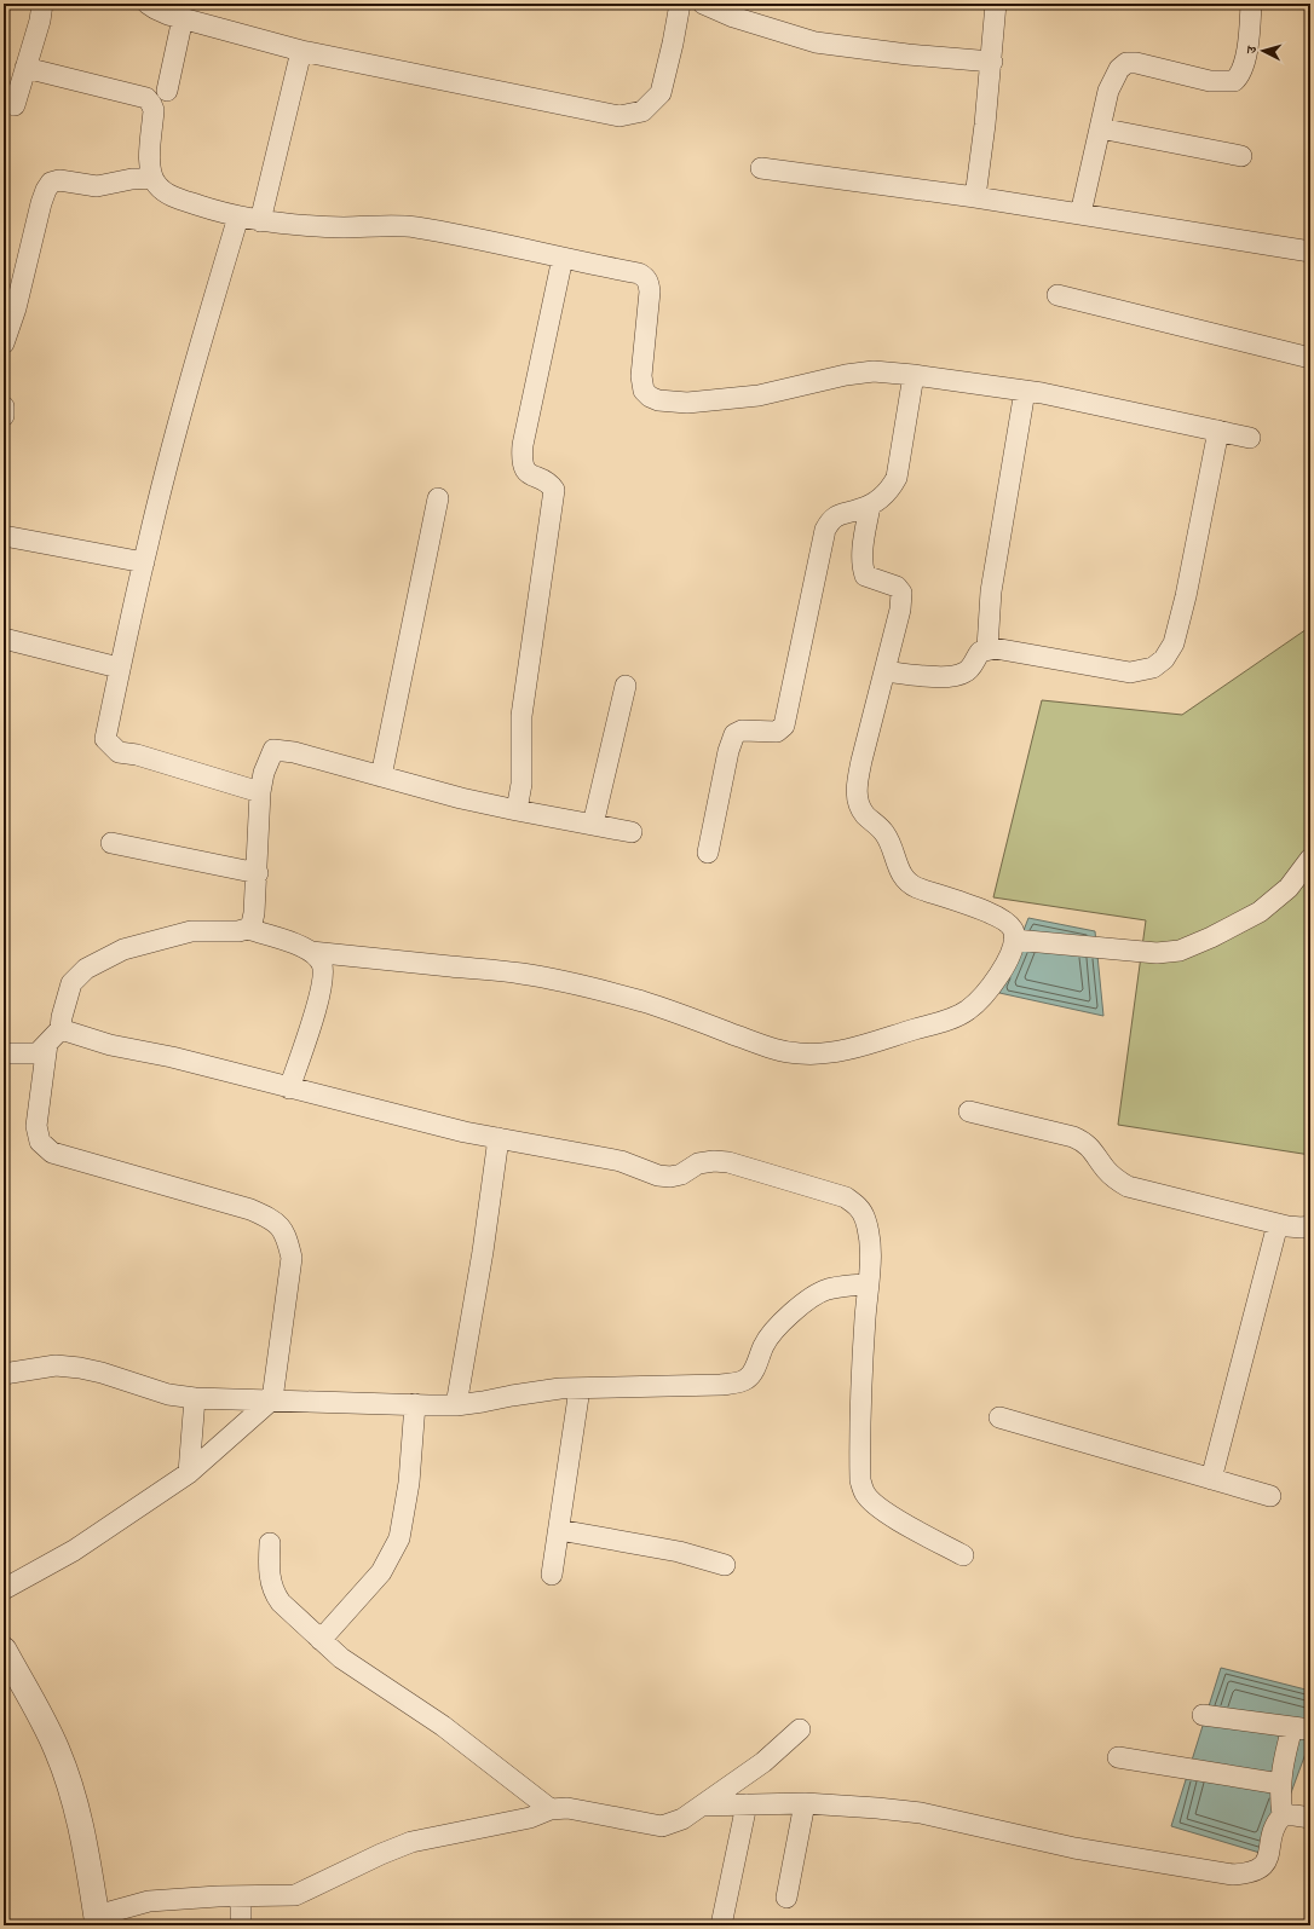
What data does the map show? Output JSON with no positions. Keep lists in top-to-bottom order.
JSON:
{
  "north": "left"
}
